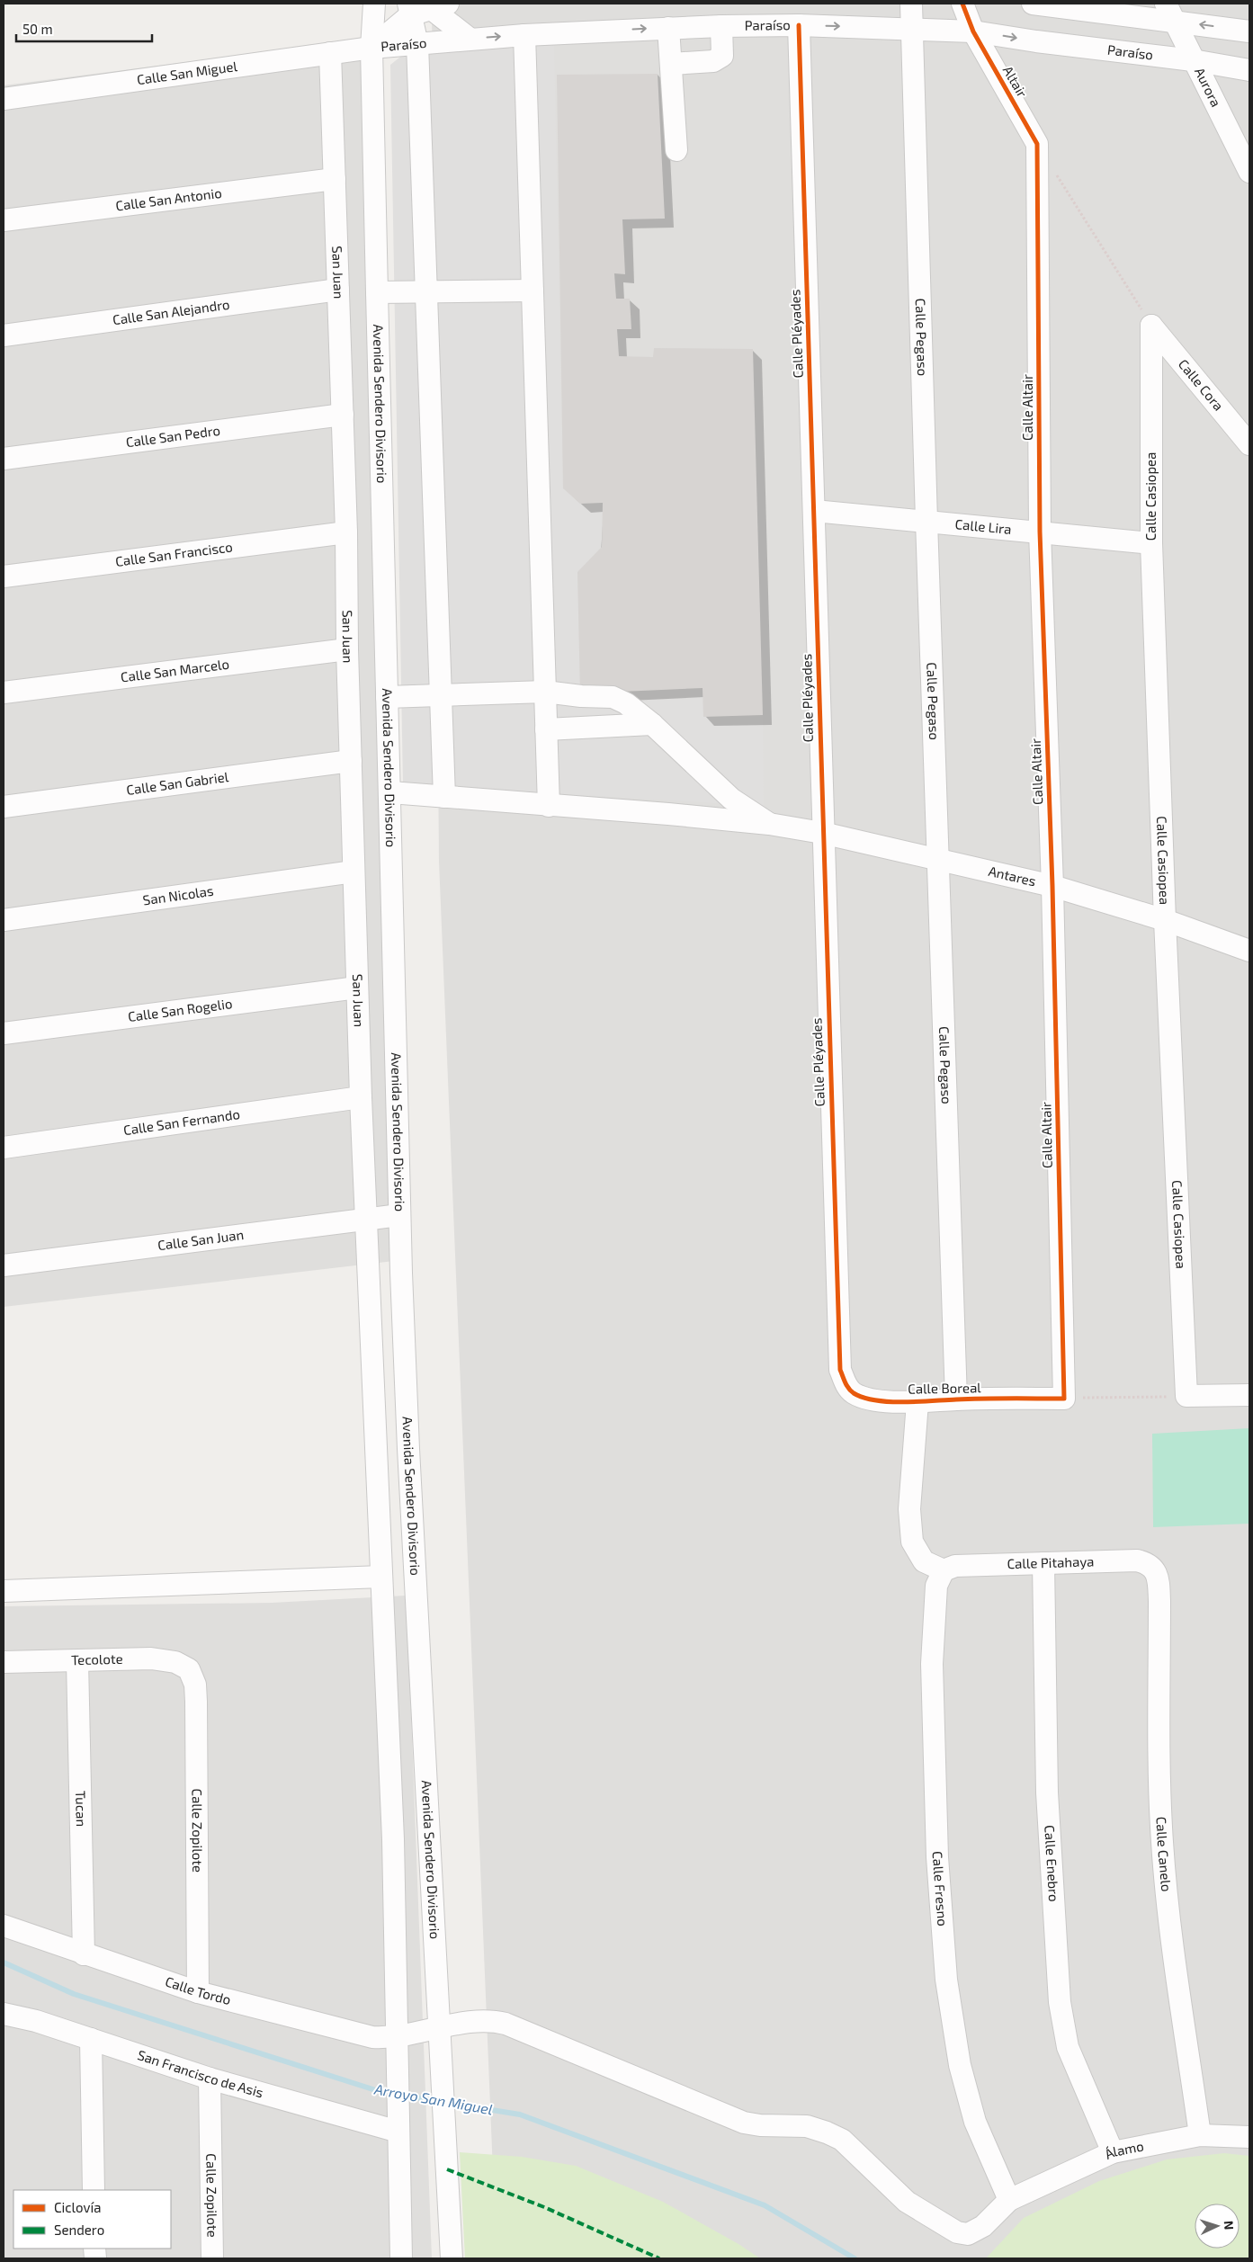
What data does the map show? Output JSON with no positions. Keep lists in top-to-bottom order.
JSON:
{
  "streets": {
    "street": [
      "Paraíso",
      "Calle San Miguel",
      "Altair",
      "Aurora",
      "Calle San Antonio",
      "San Juan",
      "Calle San Alejandro",
      "Calle Pléyades",
      "Calle Pegaso",
      "Calle Cora",
      "Avenida Sendero Divisorio",
      "Calle Altair",
      "Calle San Pedro",
      "Calle Casiopea",
      "Calle Lira",
      "Calle San Francisco",
      "Calle San Marcelo",
      "Calle San Gabriel",
      "Antares",
      "San Nicolas",
      "Calle San Rogelio",
      "Calle San Fernando",
      "Calle San Juan",
      "Calle Boreal",
      "Calle Pitahaya",
      "Tecolote",
      "Tucan",
      "Calle Zopilote",
      "Calle Canelo",
      "Calle Enebro",
      "Calle Fresno",
      "Calle Tordo",
      "San Francisco de Asis",
      "Álamo"
    ]
  },
  "crossings": [
    ["Paraíso", "Calle San Miguel"],
    ["Paraíso", "Altair"],
    ["Paraíso", "Aurora"],
    ["Paraíso", "Calle Pléyades"],
    ["Paraíso", "Calle Pegaso"],
    ["Paraíso", "Avenida Sendero Divisorio"],
    ["Calle San Miguel", "San Juan"],
    ["Calle San Miguel", "Avenida Sendero Divisorio"],
    ["Altair", "Calle Altair"],
    ["Calle San Antonio", "San Juan"],
    ["San Juan", "Calle San Alejandro"],
    ["San Juan", "Calle San Pedro"],
    ["San Juan", "Calle San Francisco"],
    ["San Juan", "Calle San Marcelo"],
    ["San Juan", "Calle San Gabriel"],
    ["San Juan", "San Nicolas"],
    ["San Juan", "Calle San Rogelio"],
    ["San Juan", "Calle San Fernando"],
    ["San Juan", "Calle San Juan"],
    ["Calle Pléyades", "Calle Lira"],
    ["Calle Pléyades", "Antares"],
    ["Calle Pléyades", "Calle Boreal"],
    ["Calle Pegaso", "Calle Lira"],
    ["Calle Pegaso", "Antares"],
    ["Calle Pegaso", "Calle Boreal"],
    ["Calle Cora", "Calle Casiopea"],
    ["Avenida Sendero Divisorio", "Antares"],
    ["Avenida Sendero Divisorio", "Calle San Juan"],
    ["Avenida Sendero Divisorio", "Calle Tordo"],
    ["Calle Altair", "Calle Lira"],
    ["Calle Altair", "Antares"],
    ["Calle Altair", "Calle Boreal"],
    ["Calle Casiopea", "Calle Lira"],
    ["Calle Casiopea", "Antares"],
    ["Calle Pitahaya", "Calle Canelo"],
    ["Calle Pitahaya", "Calle Enebro"],
    ["Calle Pitahaya", "Calle Fresno"],
    ["Tecolote", "Tucan"],
    ["Tecolote", "Calle Zopilote"],
    ["Tucan", "Calle Tordo"],
    ["Calle Zopilote", "Calle Tordo"],
    ["Calle Zopilote", "San Francisco de Asis"],
    ["Calle Canelo", "Álamo"],
    ["Calle Enebro", "Álamo"],
    ["Calle Fresno", "Álamo"],
    ["Calle Tordo", "Álamo"]
  ],
  "water": ["Arroyo San Miguel"],
  "legend": ["Ciclovía", "Sendero"],
  "scale_bar": "50 m",
  "north": "right"
}
